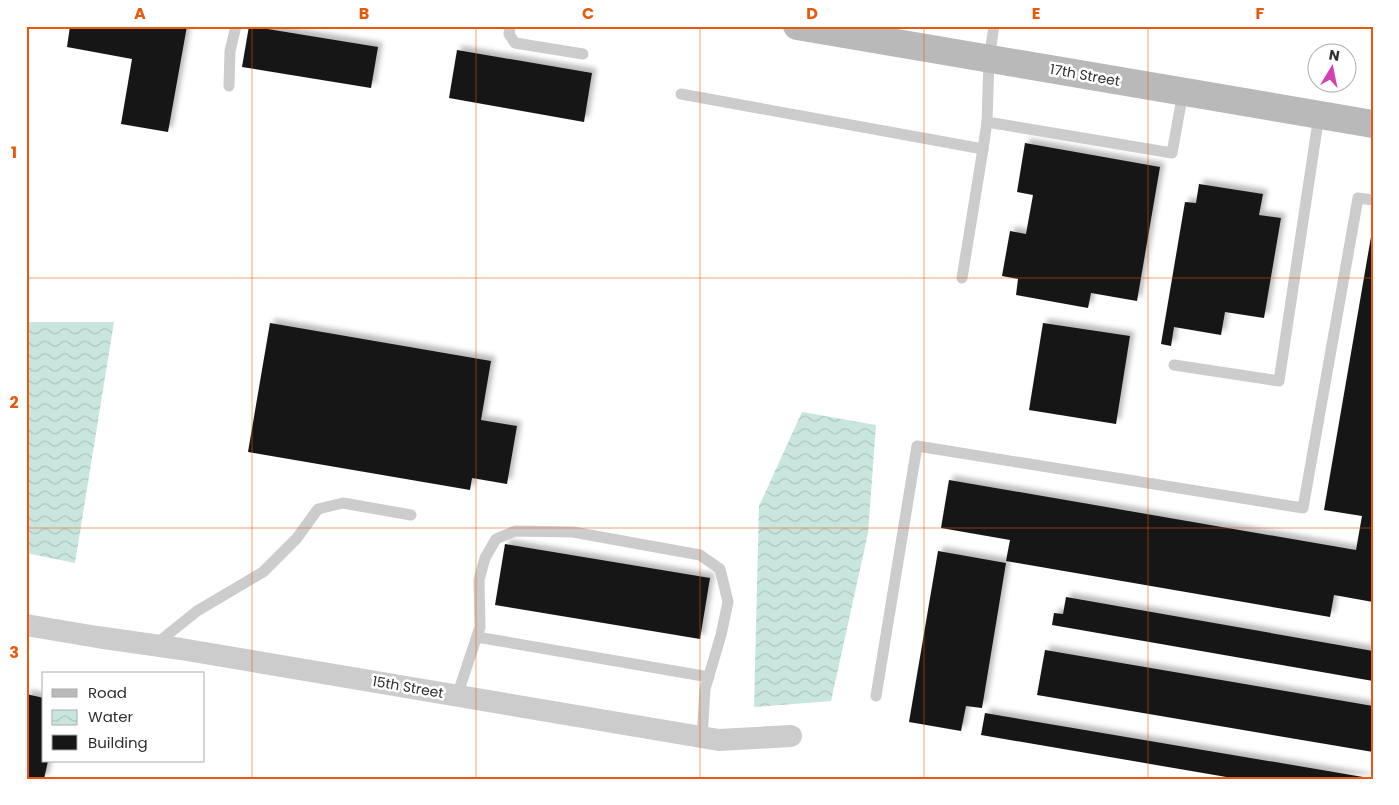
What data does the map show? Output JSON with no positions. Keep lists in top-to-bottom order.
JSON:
{
  "streets": {
    "main road": ["17th Street"],
    "street": ["15th Street"]
  },
  "legend": ["Road", "Water", "Building"],
  "north": "top",
  "grid": {
    "columns": [
      "A",
      "B",
      "C",
      "D",
      "E",
      "F"
    ],
    "rows": ["1", "2", "3"]
  }
}
